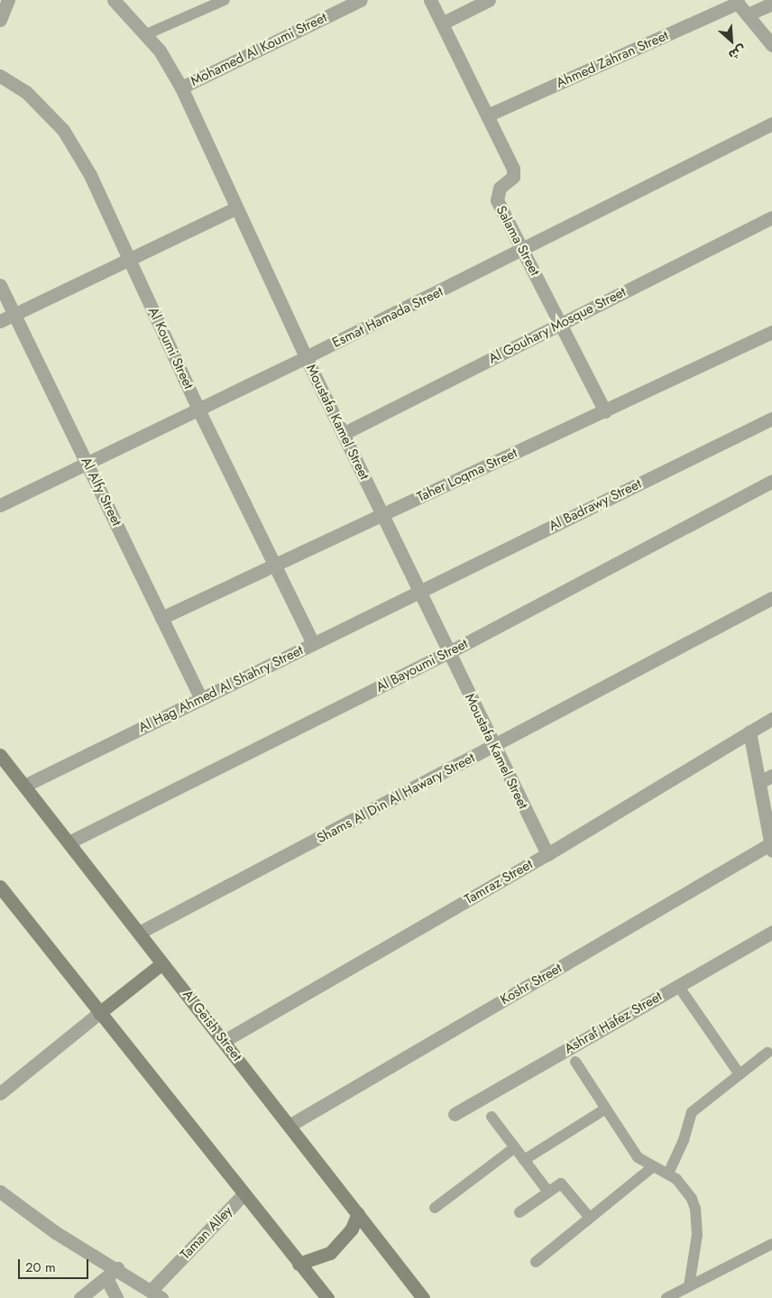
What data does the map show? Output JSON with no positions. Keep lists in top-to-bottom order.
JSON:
{
  "streets": {
    "main road": ["Al Geish Street"],
    "street": [
      "Mohamed Al Koumi Street",
      "Ahmed Zahran Street",
      "Salama Street",
      "Esmat Hamada Street",
      "Al Gouhary Mosque Street",
      "Al Koumi Street",
      "Moustafa Kamel Street",
      "Taher Loqma Street",
      "Al Alfy Street",
      "Al Badrawy Street",
      "Al Bayoumi Street",
      "Al Hag Ahmed Al Shahry Street",
      "Shams Al Din Al Hawary Street",
      "Tamraz Street",
      "Koshr Street",
      "Ashraf Hafez Street",
      "Taman Alley"
    ]
  },
  "crossings": [
    ["Mohamed Al Koumi Street", "Moustafa Kamel Street"],
    ["Ahmed Zahran Street", "Salama Street"],
    ["Salama Street", "Esmat Hamada Street"],
    ["Salama Street", "Al Gouhary Mosque Street"],
    ["Salama Street", "Taher Loqma Street"],
    ["Esmat Hamada Street", "Al Koumi Street"],
    ["Esmat Hamada Street", "Moustafa Kamel Street"],
    ["Esmat Hamada Street", "Al Alfy Street"],
    ["Al Gouhary Mosque Street", "Moustafa Kamel Street"],
    ["Al Koumi Street", "Taher Loqma Street"],
    ["Al Koumi Street", "Al Hag Ahmed Al Shahry Street"],
    ["Moustafa Kamel Street", "Taher Loqma Street"],
    ["Moustafa Kamel Street", "Al Badrawy Street"],
    ["Moustafa Kamel Street", "Al Bayoumi Street"],
    ["Moustafa Kamel Street", "Al Hag Ahmed Al Shahry Street"],
    ["Moustafa Kamel Street", "Shams Al Din Al Hawary Street"],
    ["Moustafa Kamel Street", "Tamraz Street"],
    ["Taher Loqma Street", "Al Alfy Street"],
    ["Al Alfy Street", "Al Hag Ahmed Al Shahry Street"],
    ["Al Badrawy Street", "Al Hag Ahmed Al Shahry Street"],
    ["Al Bayoumi Street", "Al Geish Street"],
    ["Al Hag Ahmed Al Shahry Street", "Al Geish Street"],
    ["Shams Al Din Al Hawary Street", "Al Geish Street"],
    ["Tamraz Street", "Al Geish Street"],
    ["Koshr Street", "Al Geish Street"]
  ],
  "scale_bar": "20 m",
  "north": "bottom right"
}
